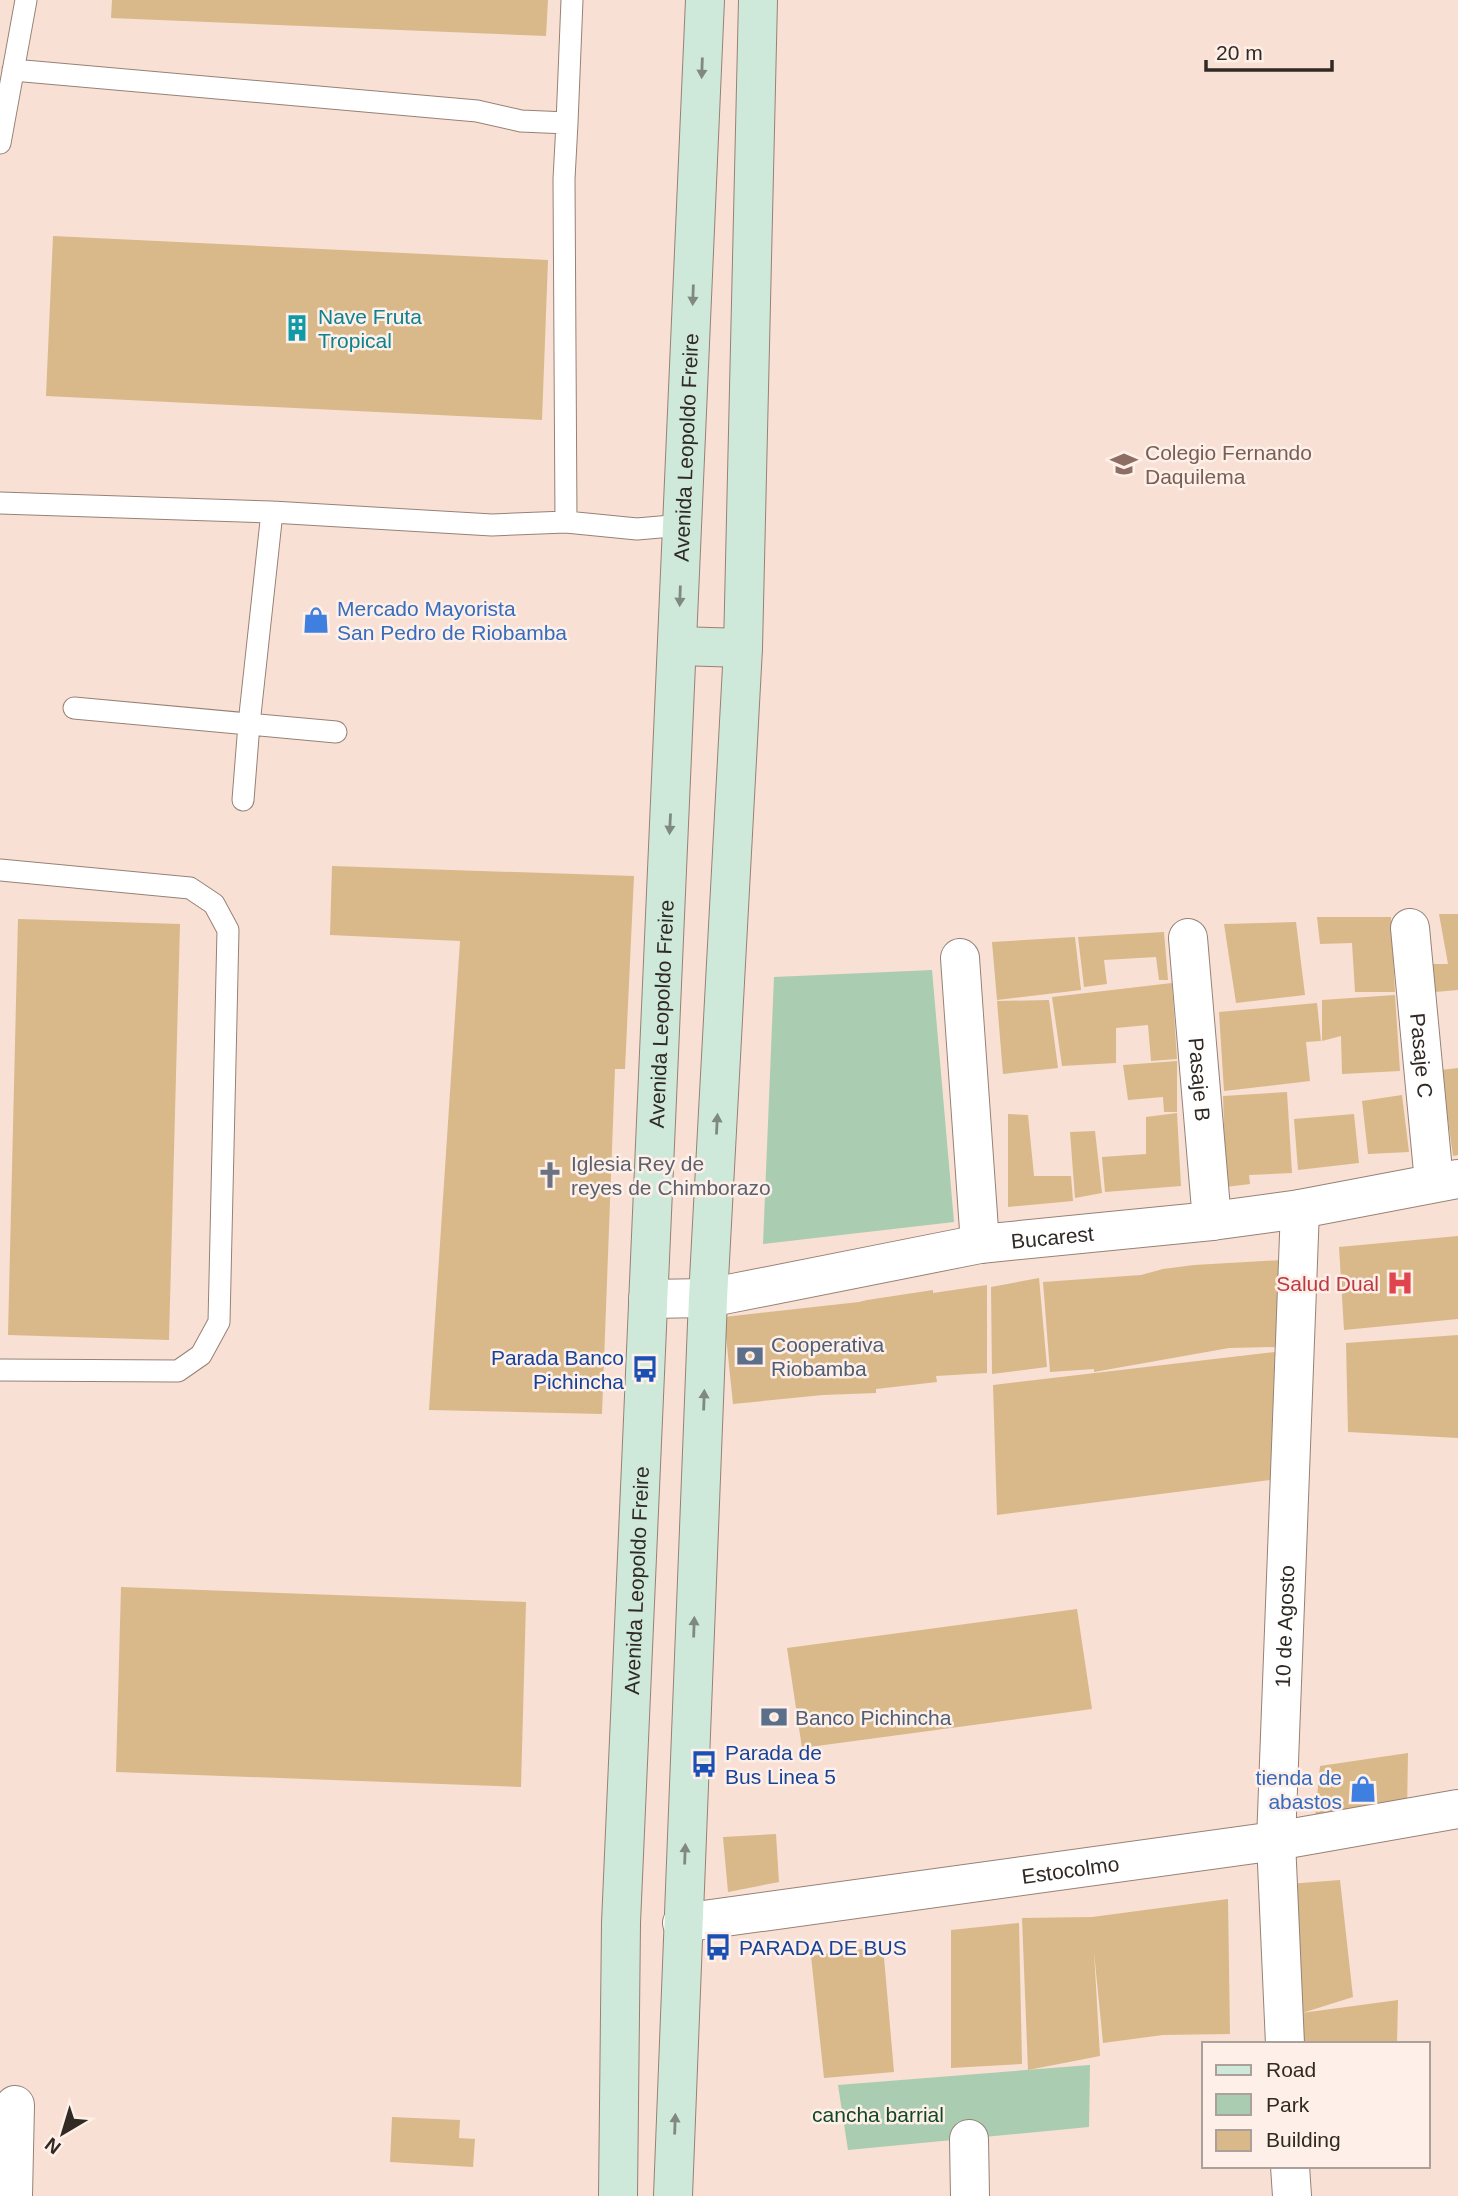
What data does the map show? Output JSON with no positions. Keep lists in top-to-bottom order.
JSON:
{
  "streets": {
    "main road": ["Avenida Leopoldo Freire"],
    "street": [
      "Pasaje C",
      "Pasaje B",
      "Bucarest",
      "10 de Agosto",
      "Estocolmo"
    ]
  },
  "crossings": [
    ["Avenida Leopoldo Freire", "Bucarest"],
    ["Pasaje C", "Bucarest"],
    ["Pasaje B", "Bucarest"],
    ["Bucarest", "10 de Agosto"],
    ["10 de Agosto", "Estocolmo"]
  ],
  "parks": ["cancha barrial"],
  "places": {
    "building": ["Nave Fruta Tropical"],
    "school or university": ["Colegio Fernando Daquilema"],
    "shop": ["Mercado Mayorista San Pedro de Riobamba", "tienda de abastos"],
    "church": ["Iglesia Rey de reyes de Chimborazo"],
    "hospital": ["Salud Dual"],
    "bank": ["Cooperativa Riobamba", "Banco Pichincha"],
    "bus stop": ["Parada Banco Pichincha", "Parada de Bus Linea 5", "PARADA DE BUS"]
  },
  "legend": ["Road", "Park", "Building"],
  "scale_bar": "20 m",
  "north": "bottom left"
}
